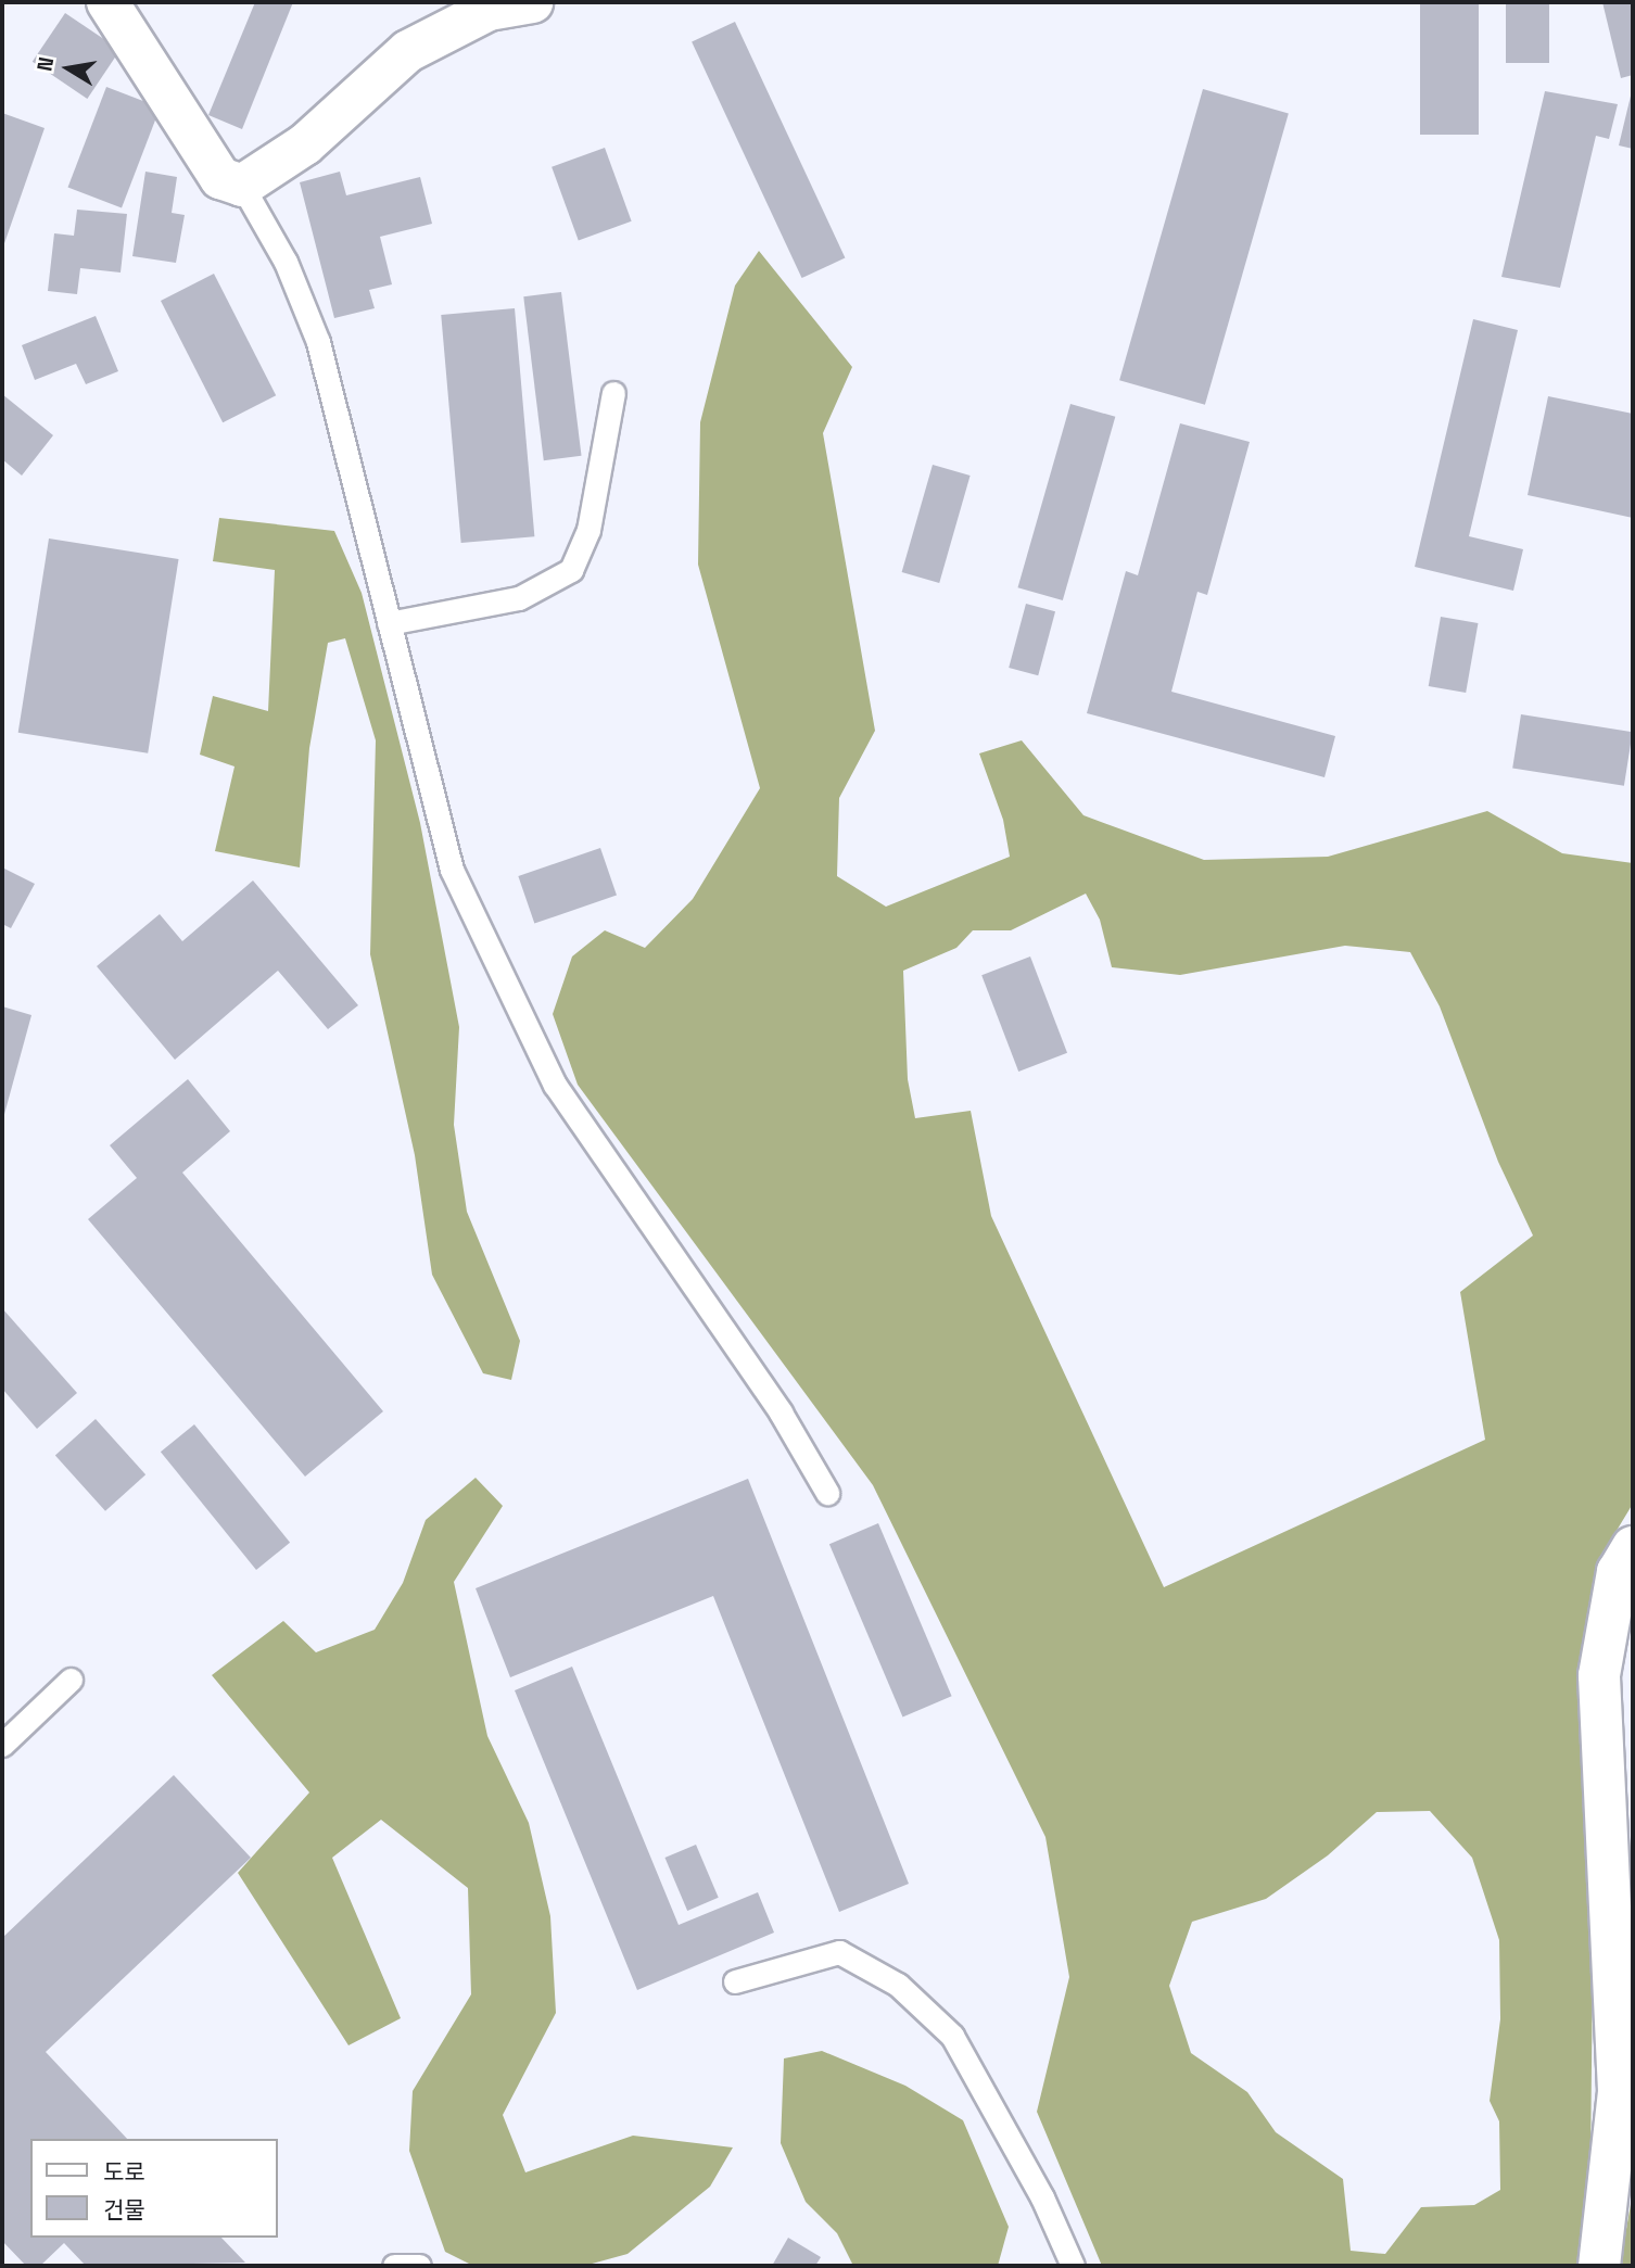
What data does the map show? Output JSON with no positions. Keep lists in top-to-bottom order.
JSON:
{
  "legend": ["도로", "건물"],
  "north": "left"
}
